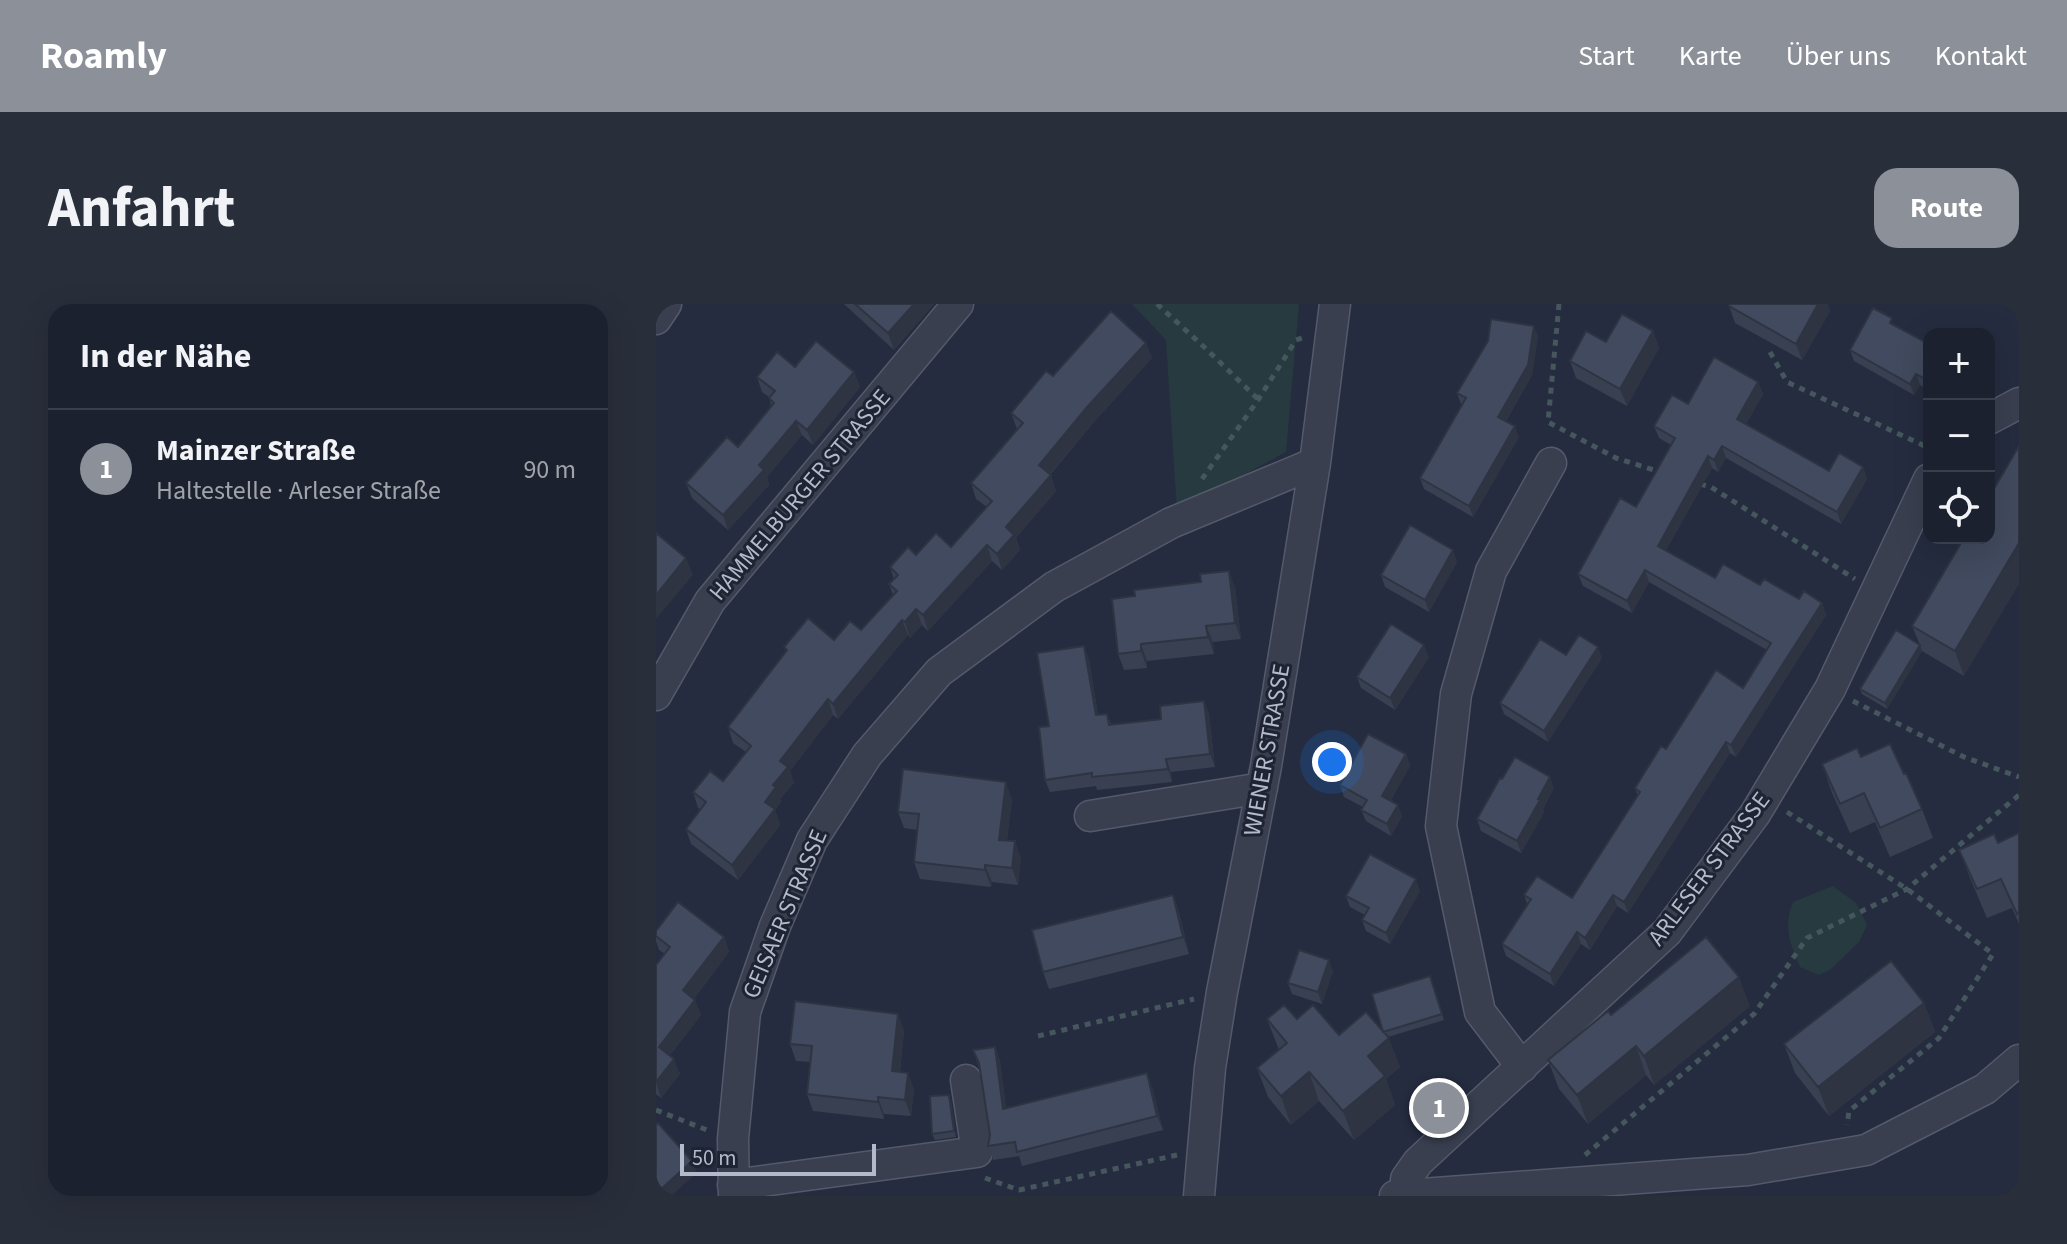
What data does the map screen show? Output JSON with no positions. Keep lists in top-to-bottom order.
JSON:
{
  "streets": {
    "street": [
      "HAMMELBURGER STRASSE",
      "WIENER STRASSE",
      "ARLESER STRASSE",
      "GEISAER STRASSE"
    ]
  },
  "crossings": [
    ["WIENER STRASSE", "GEISAER STRASSE"]
  ],
  "scale_bar": "50 m",
  "page": {
    "header": "Roamly",
    "nav": [
      "Start",
      "Karte",
      "Über uns",
      "Kontakt"
    ],
    "buttons": "Route",
    "title": "Anfahrt",
    "heading": "In der Nähe",
    "map_buttons": ["+", "−"],
    "list": [
      {
        "mark": "1",
        "name": "Mainzer Straße",
        "note": "Haltestelle · Arleser Straße",
        "value": "90 m"
      }
    ],
    "pins": "1",
    "scale": "50 m"
  }
}
